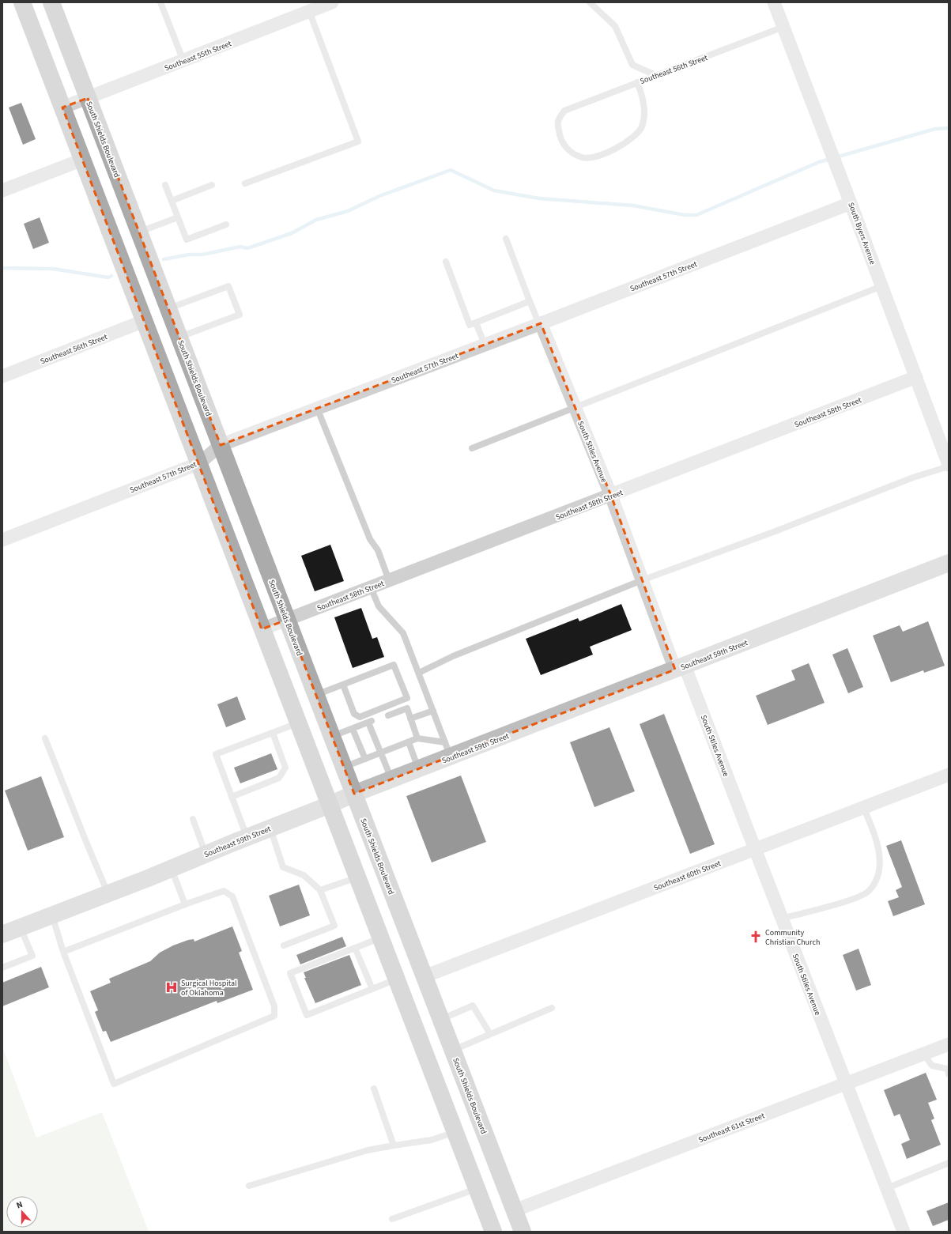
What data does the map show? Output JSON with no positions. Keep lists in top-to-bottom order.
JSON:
{
  "streets": {
    "main road": ["South Shields Boulevard", "Southeast 59th Street"],
    "street": [
      "Southeast 55th Street",
      "Southeast 56th Street",
      "South Byers Avenue",
      "Southeast 57th Street",
      "Southeast 58th Street",
      "South Stiles Avenue",
      "Southeast 60th Street",
      "Southeast 61st Street"
    ]
  },
  "crossings": [
    ["Southeast 55th Street", "South Shields Boulevard"],
    ["Southeast 56th Street", "South Byers Avenue"],
    ["South Shields Boulevard", "Southeast 57th Street"],
    ["South Shields Boulevard", "Southeast 58th Street"],
    ["South Shields Boulevard", "Southeast 59th Street"],
    ["South Shields Boulevard", "Southeast 60th Street"],
    ["South Shields Boulevard", "Southeast 61st Street"],
    ["South Byers Avenue", "Southeast 57th Street"],
    ["South Byers Avenue", "Southeast 58th Street"],
    ["Southeast 57th Street", "South Stiles Avenue"],
    ["Southeast 58th Street", "South Stiles Avenue"],
    ["South Stiles Avenue", "Southeast 59th Street"],
    ["South Stiles Avenue", "Southeast 60th Street"],
    ["South Stiles Avenue", "Southeast 61st Street"]
  ],
  "places": {
    "church": ["Community Christian Church"],
    "hospital": ["Surgical Hospital of Oklahoma"]
  },
  "north": "top"
}
